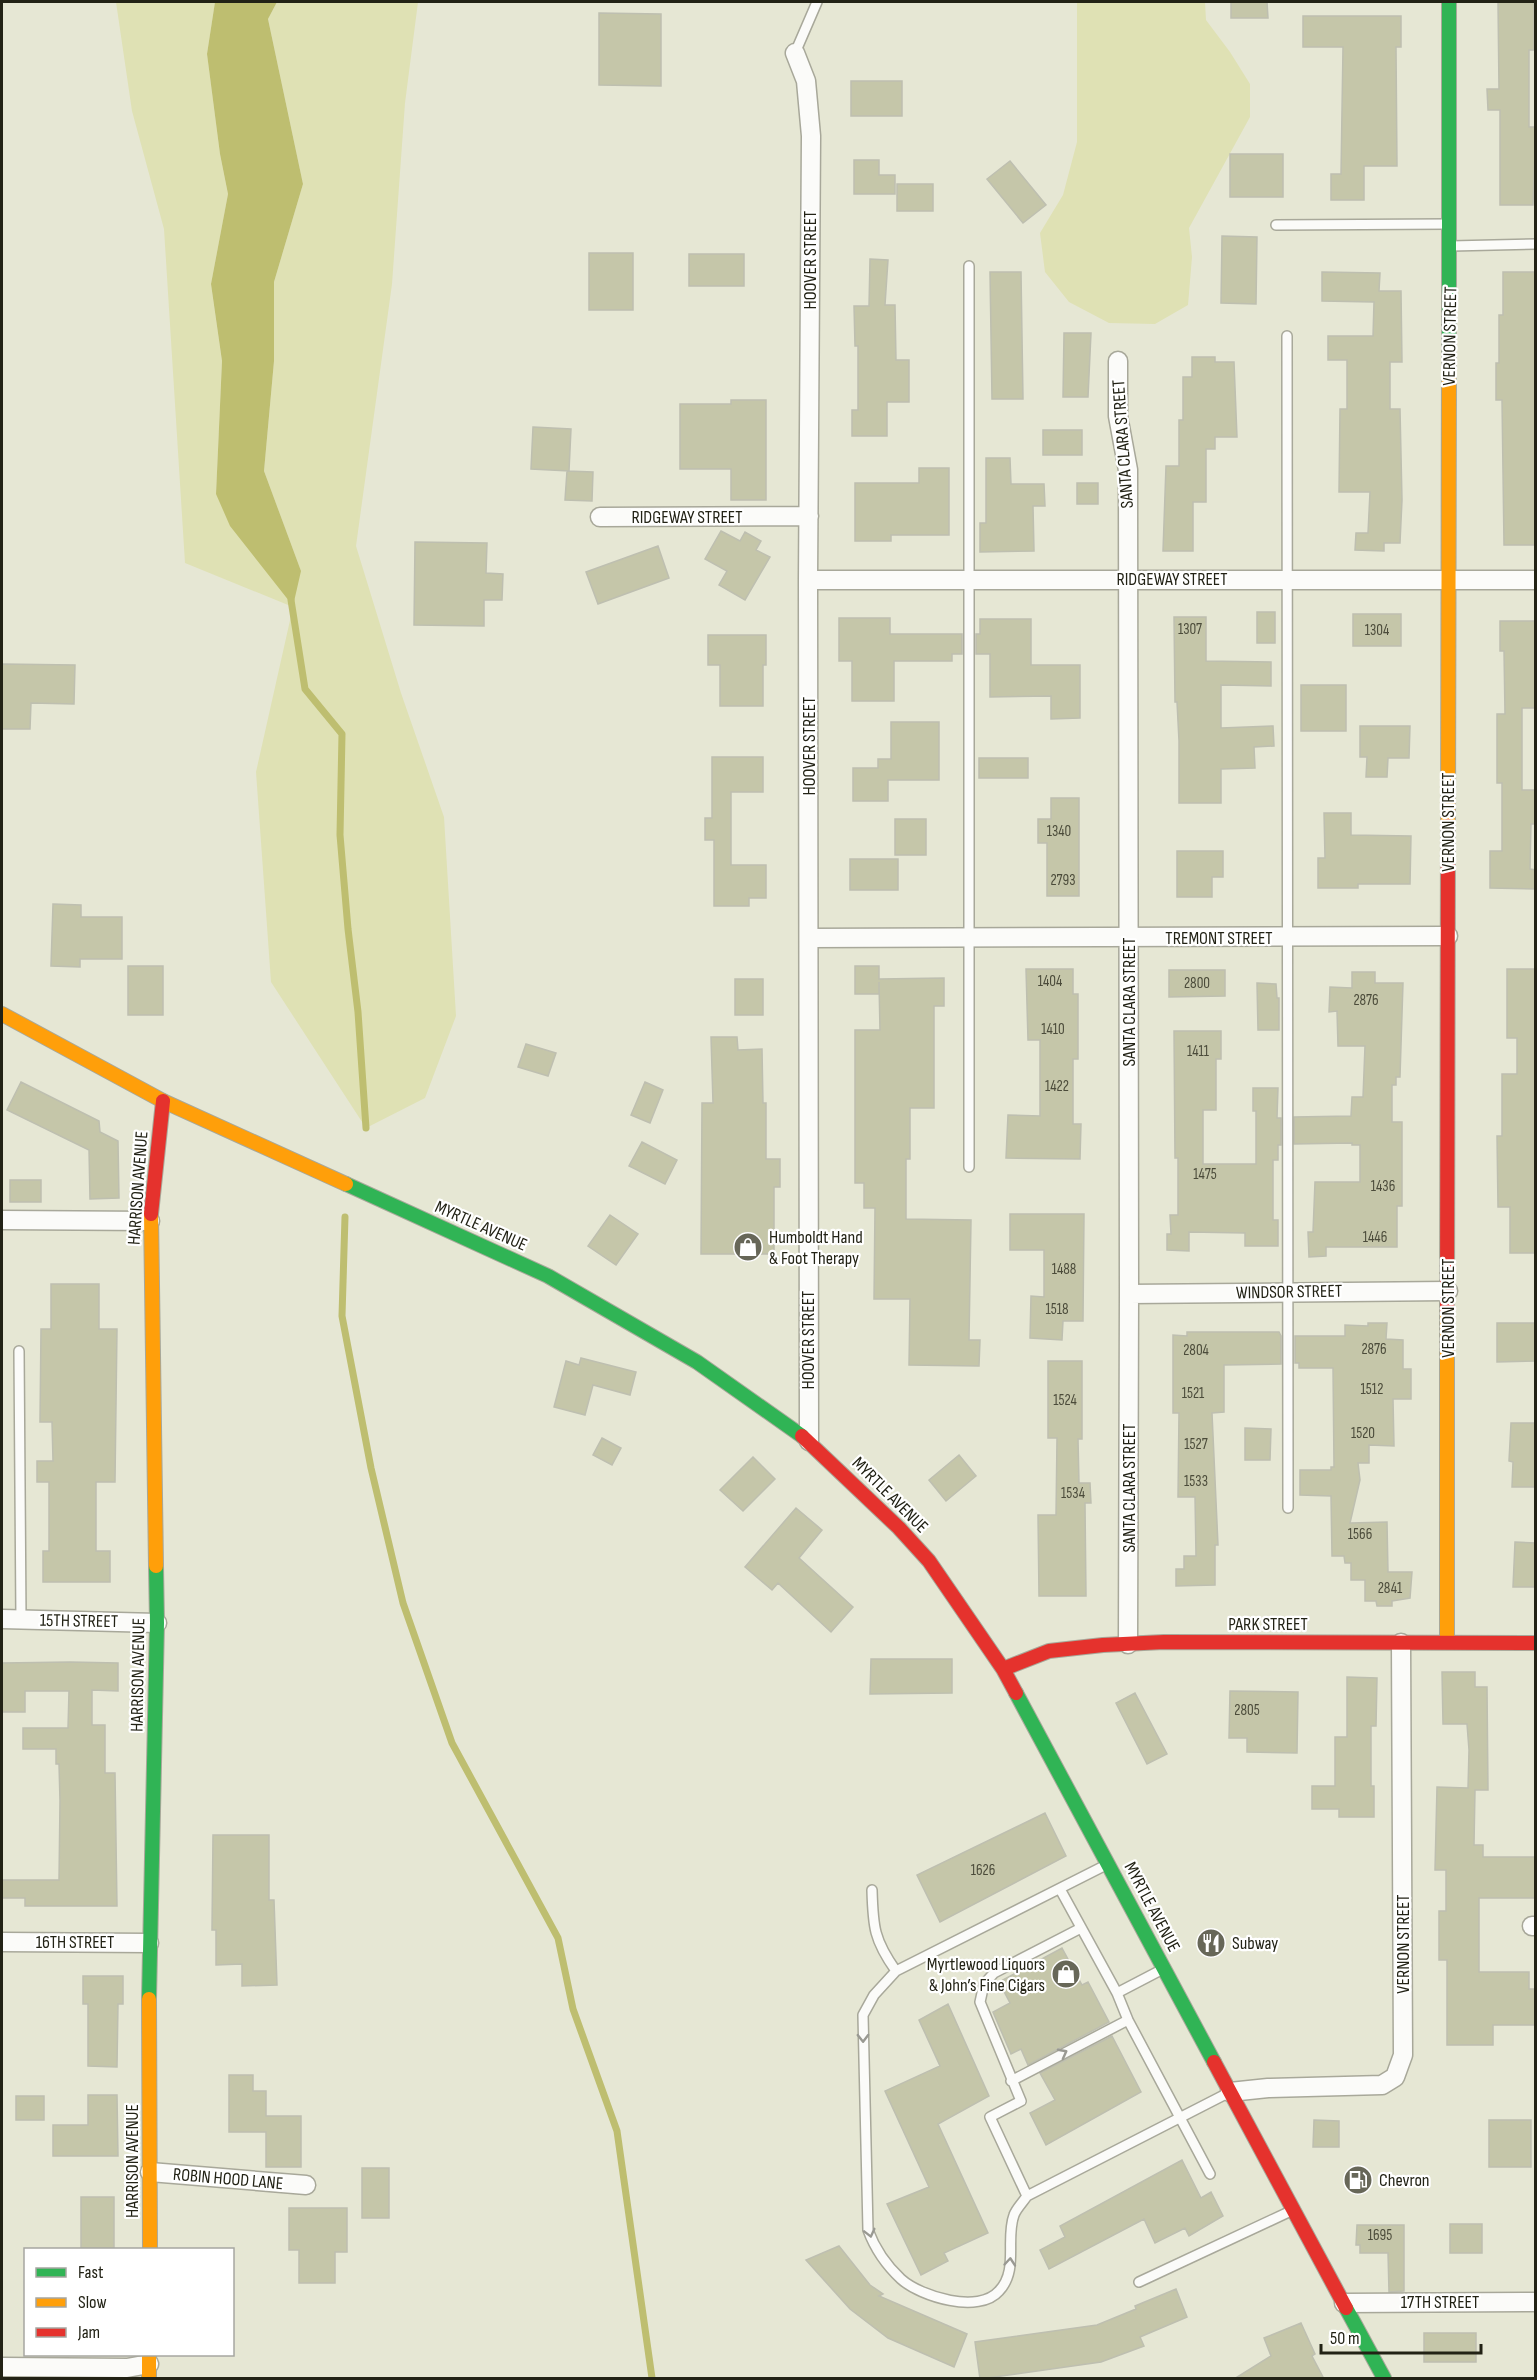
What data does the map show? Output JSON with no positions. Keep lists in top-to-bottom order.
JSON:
{
  "streets": {
    "main road": [
      "VERNON STREET",
      "HARRISON AVENUE",
      "MYRTLE AVENUE",
      "PARK STREET"
    ],
    "street": [
      "HOOVER STREET",
      "SANTA CLARA STREET",
      "RIDGEWAY STREET",
      "TREMONT STREET",
      "WINDSOR STREET",
      "15TH STREET",
      "16TH STREET",
      "ROBIN HOOD LANE",
      "17TH STREET"
    ]
  },
  "crossings": [
    ["HOOVER STREET", "RIDGEWAY STREET"],
    ["HOOVER STREET", "TREMONT STREET"],
    ["HOOVER STREET", "MYRTLE AVENUE"],
    ["VERNON STREET", "RIDGEWAY STREET"],
    ["VERNON STREET", "TREMONT STREET"],
    ["VERNON STREET", "MYRTLE AVENUE"],
    ["VERNON STREET", "WINDSOR STREET"],
    ["VERNON STREET", "PARK STREET"],
    ["SANTA CLARA STREET", "RIDGEWAY STREET"],
    ["SANTA CLARA STREET", "TREMONT STREET"],
    ["SANTA CLARA STREET", "WINDSOR STREET"],
    ["SANTA CLARA STREET", "PARK STREET"],
    ["HARRISON AVENUE", "MYRTLE AVENUE"],
    ["HARRISON AVENUE", "15TH STREET"],
    ["HARRISON AVENUE", "16TH STREET"],
    ["HARRISON AVENUE", "ROBIN HOOD LANE"],
    ["MYRTLE AVENUE", "PARK STREET"],
    ["MYRTLE AVENUE", "17TH STREET"]
  ],
  "places": {
    "shop": ["Humboldt Hand & Foot Therapy", "Myrtlewood Liquors & John’s Fine Cigars"],
    "restaurant": ["Subway"],
    "fuel station": ["Chevron"]
  },
  "house_numbers": [
    "1307",
    "1304",
    "1340",
    "2793",
    "1404",
    "2800",
    "2876",
    "1410",
    "1411",
    "1422",
    "1475",
    "1436",
    "1446",
    "1488",
    "1518",
    "2876",
    "2804",
    "1512",
    "1521",
    "1524",
    "1520",
    "1527",
    "1533",
    "1534",
    "1566",
    "2841",
    "2805",
    "1626",
    "1695"
  ],
  "legend": ["Fast", "Slow", "Jam"],
  "scale_bar": "50 m"
}
